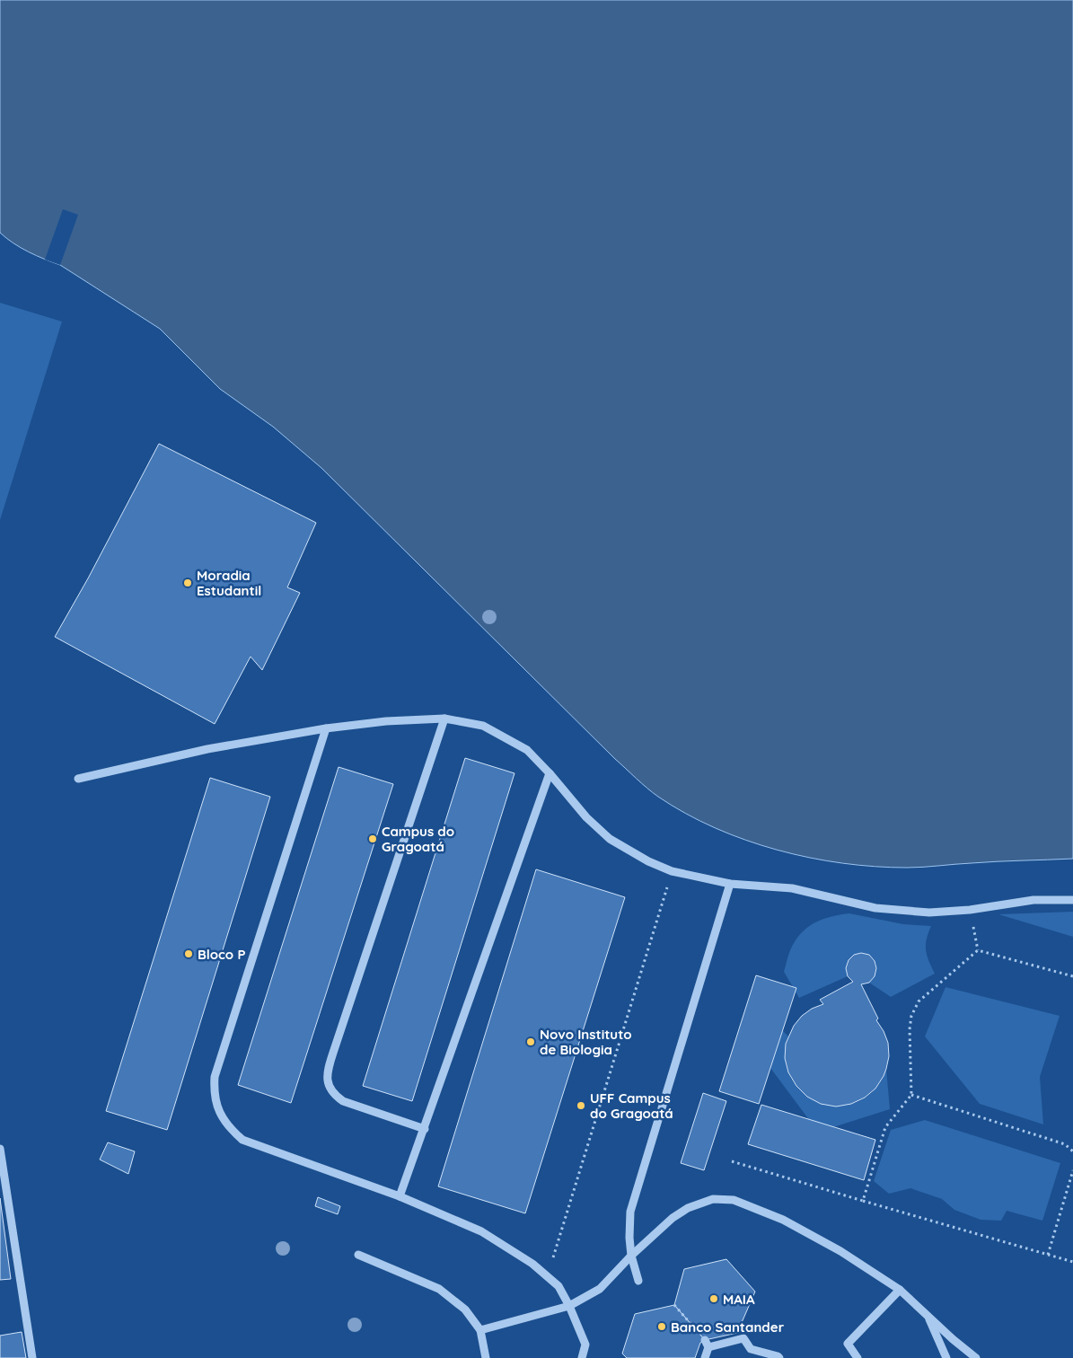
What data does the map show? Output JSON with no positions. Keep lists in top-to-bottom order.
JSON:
{
  "places": [
    "Moradia Estudantil",
    "Campus do Gragoatá",
    "Bloco P",
    "Novo Instituto de Biologia",
    "UFF Campus do Gragoatá",
    "MAIA",
    "Banco Santander"
  ]
}
